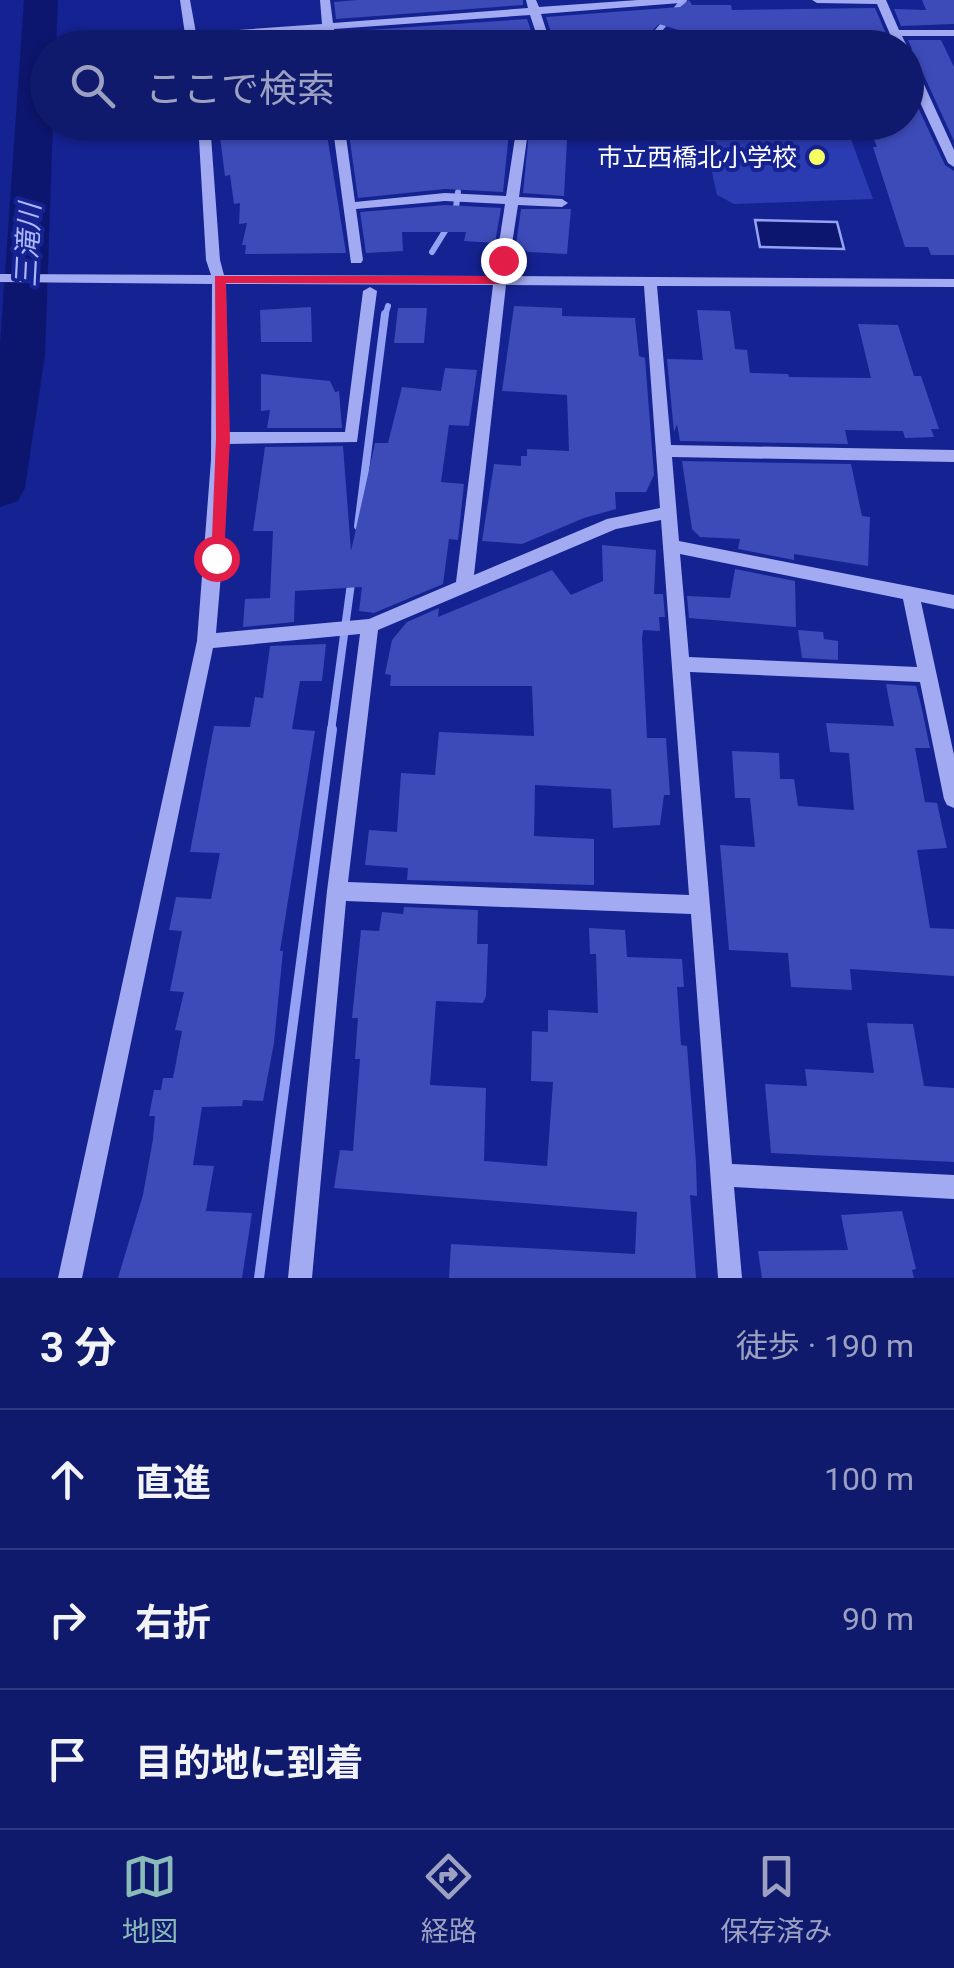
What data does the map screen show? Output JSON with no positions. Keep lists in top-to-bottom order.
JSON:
{
  "water": ["三滝川"],
  "places": ["市立西橋北小学校"],
  "page": {
    "search": "ここで検索",
    "heading": ["3 分", "徒歩 · 190 m"],
    "list": [
      ["直進", "100 m"],
      ["右折", "90 m"],
      "目的地に到着"
    ],
    "nav": ["地図", "経路", "保存済み"]
  }
}
